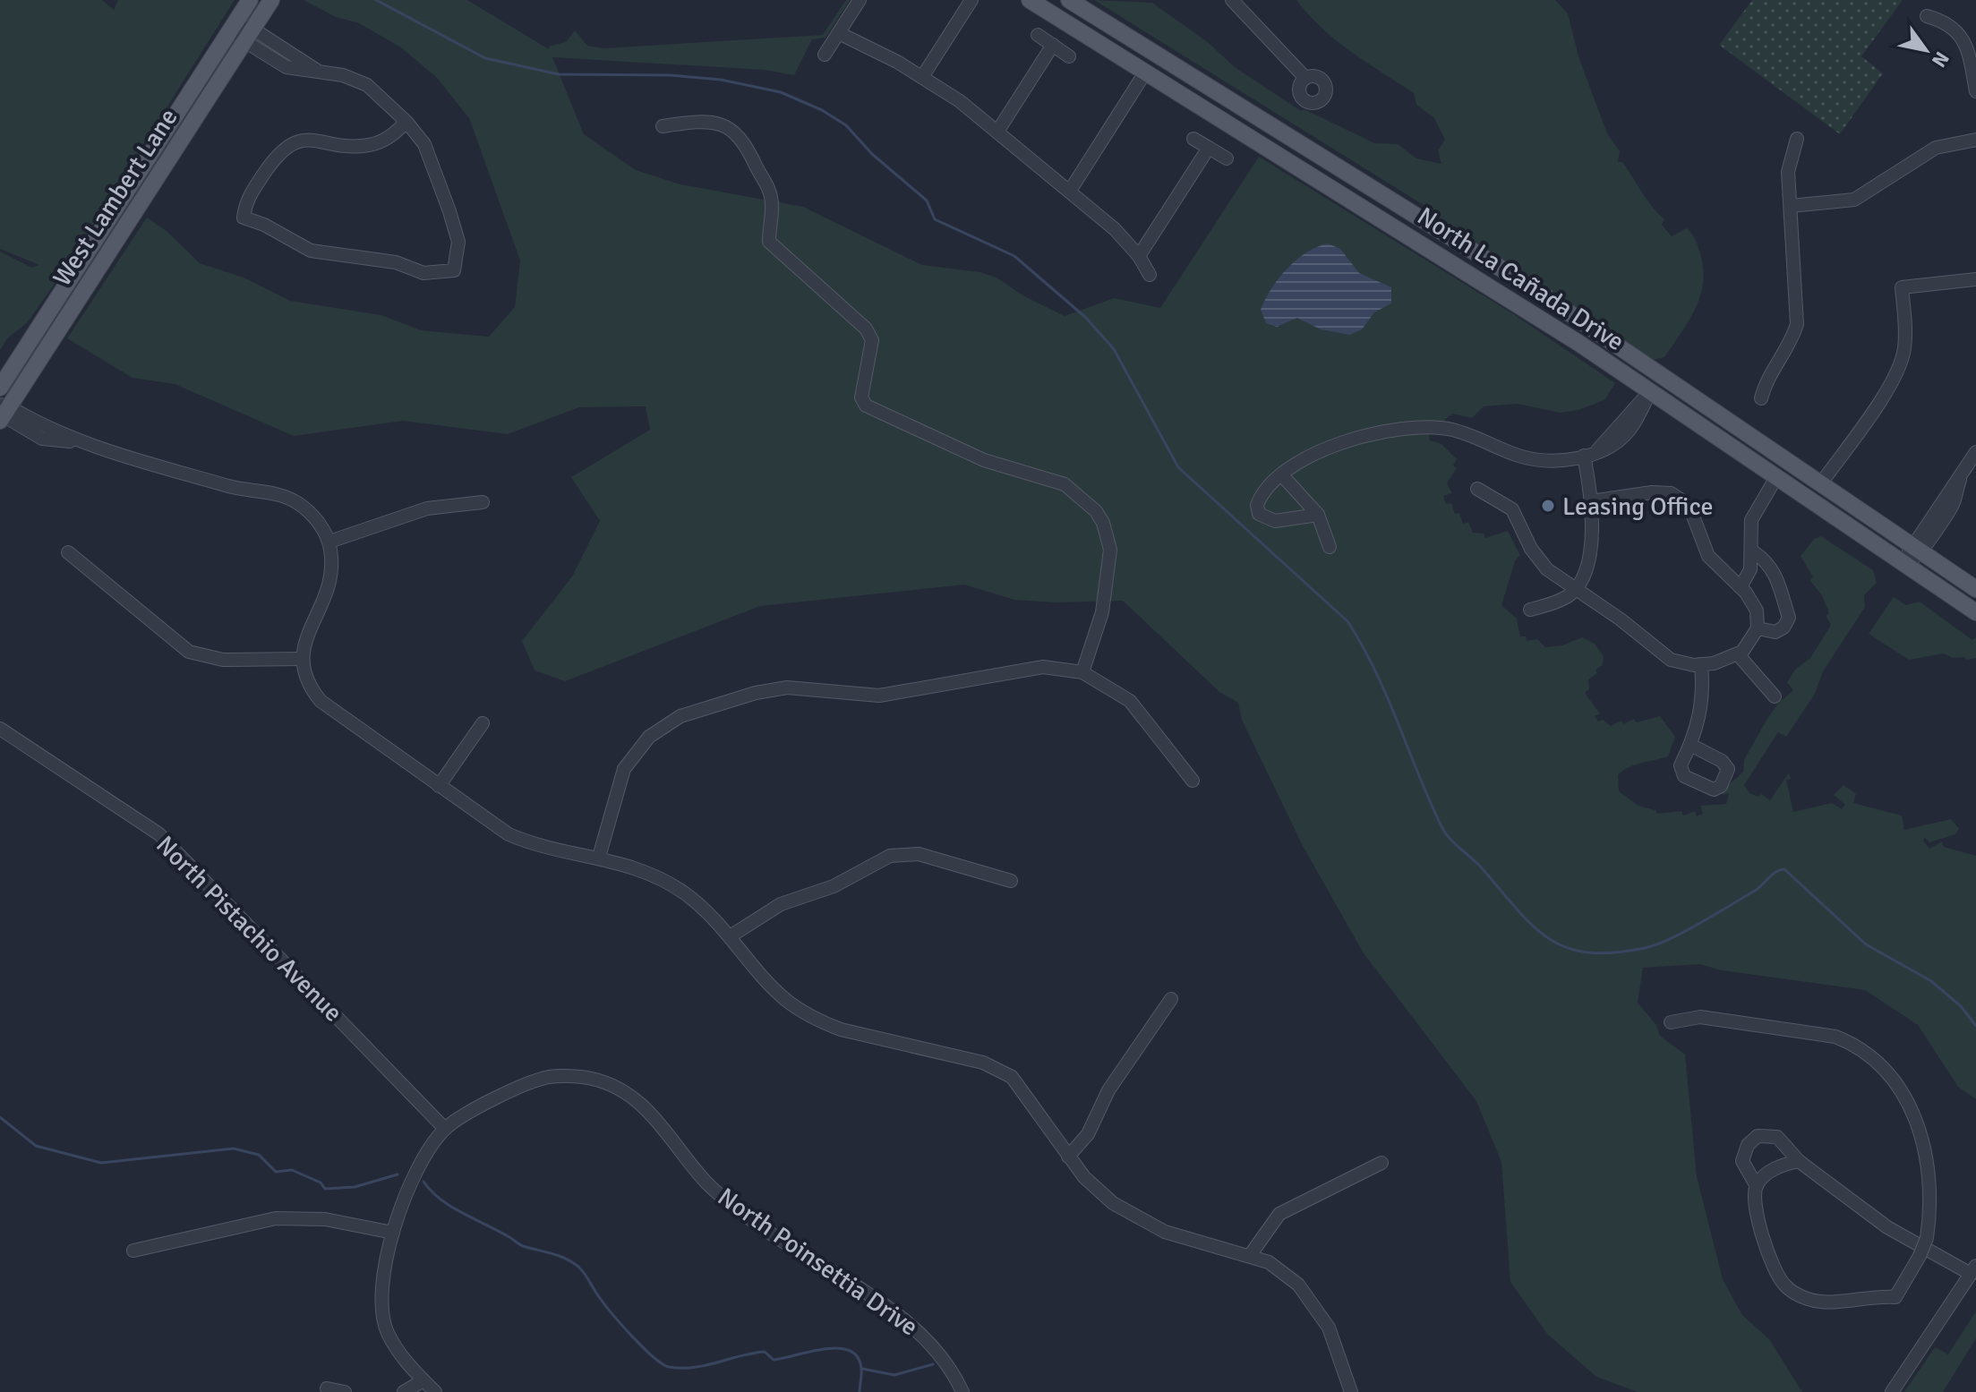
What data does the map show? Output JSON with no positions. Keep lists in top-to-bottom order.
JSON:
{
  "streets": {
    "main road": ["West Lambert Lane", "North La Cañada Drive"],
    "street": ["North Pistachio Avenue", "North Poinsettia Drive"]
  },
  "crossings": [
    ["North Pistachio Avenue", "North Poinsettia Drive"]
  ],
  "places": ["Leasing Office"],
  "north": "bottom right"
}
